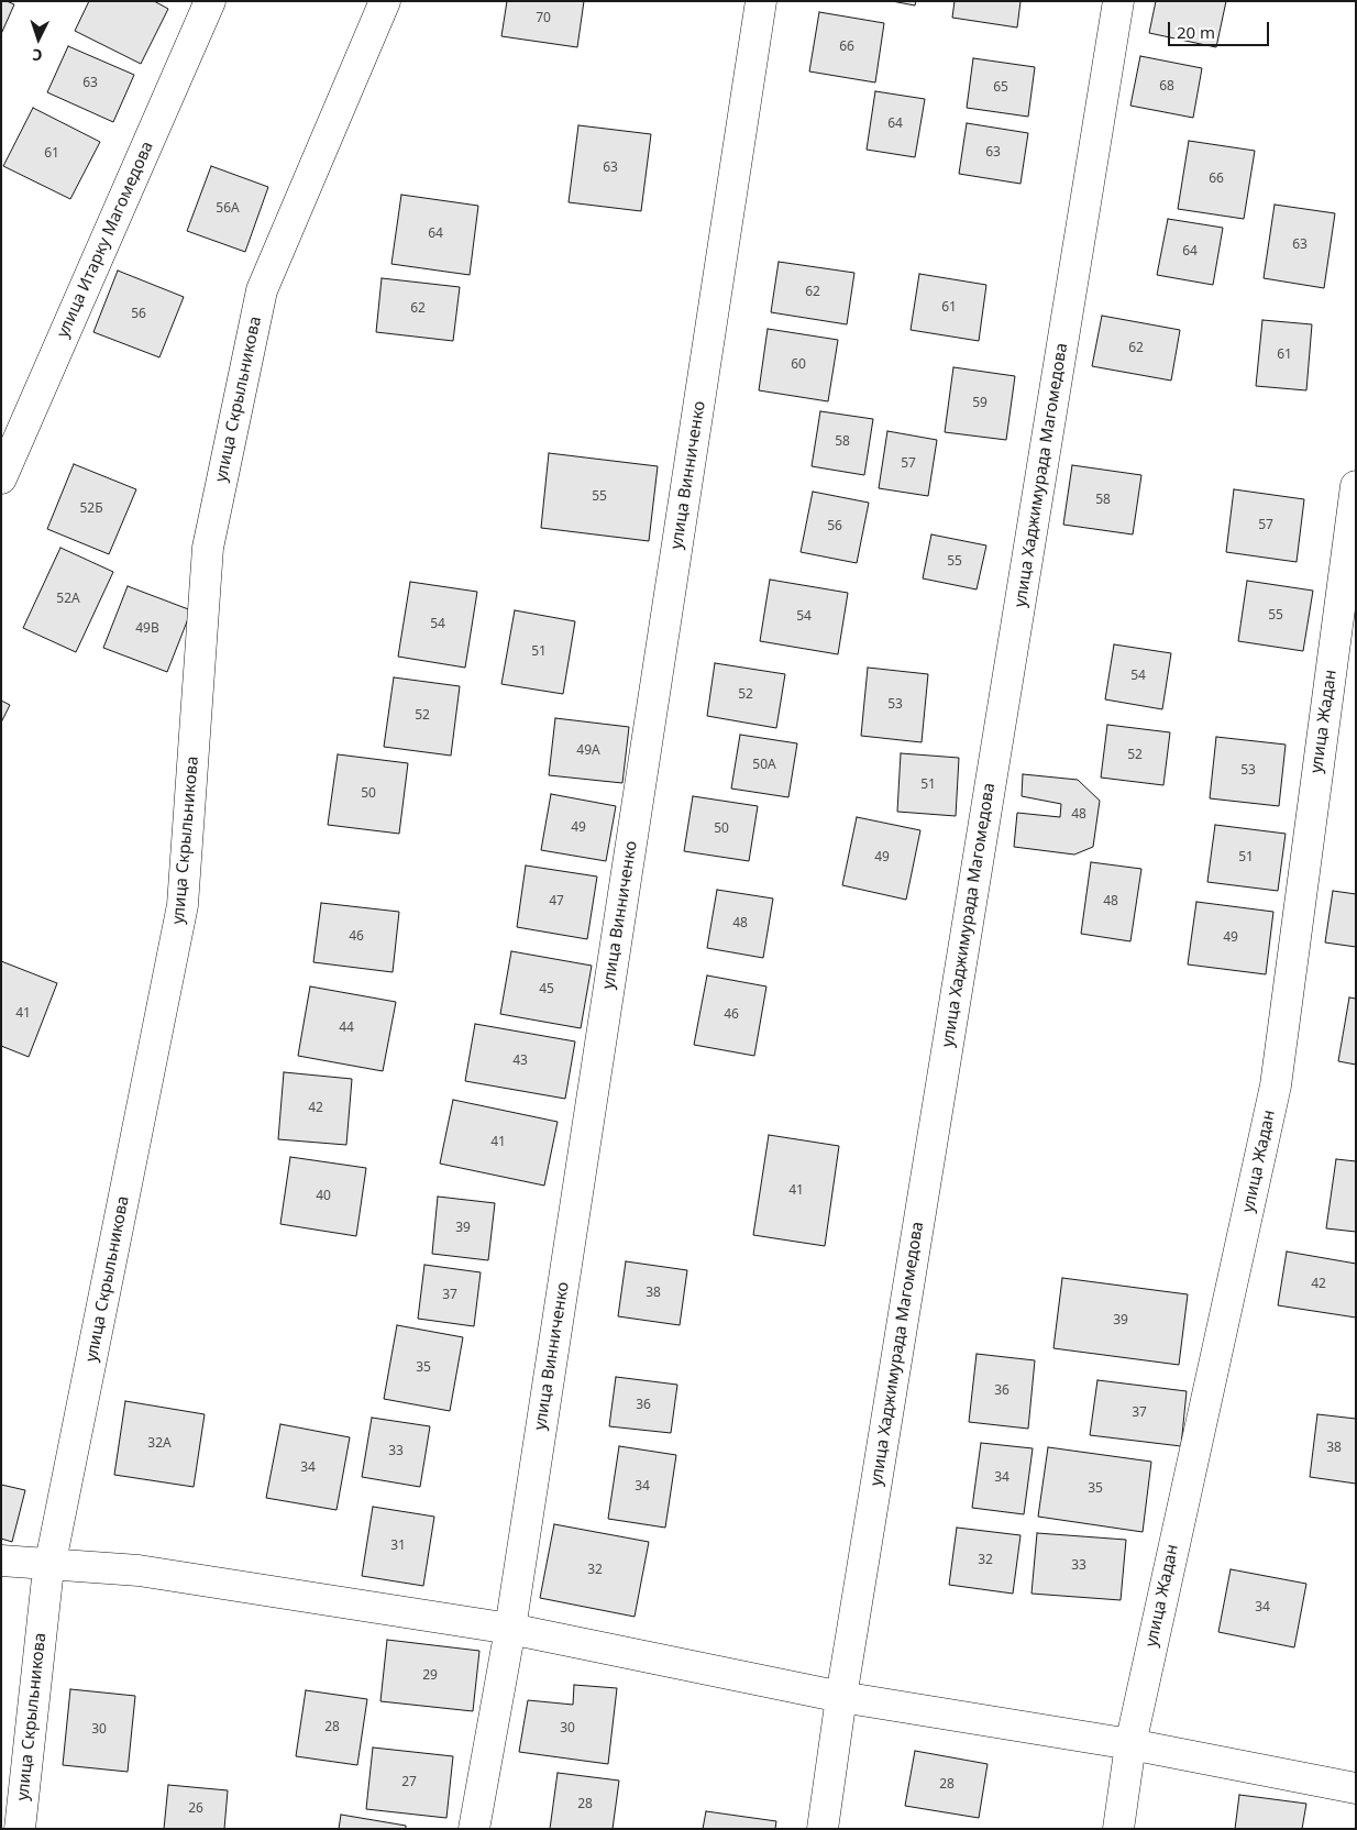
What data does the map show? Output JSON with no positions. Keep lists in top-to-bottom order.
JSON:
{
  "streets": {
    "street": [
      "улица Итарку Магомедова",
      "улица Скрыльникова",
      "улица Винниченко",
      "улица Хаджимурада Магомедова",
      "улица Жадан"
    ]
  },
  "house_numbers": [
    "70",
    "66",
    "63",
    "68",
    "65",
    "64",
    "63",
    "61",
    "63",
    "66",
    "56А",
    "64",
    "63",
    "64",
    "62",
    "61",
    "62",
    "56",
    "62",
    "61",
    "60",
    "59",
    "58",
    "57",
    "55",
    "58",
    "52Б",
    "57",
    "56",
    "55",
    "52А",
    "55",
    "54",
    "54",
    "49В",
    "51",
    "54",
    "52",
    "53",
    "52",
    "49А",
    "52",
    "50А",
    "53",
    "51",
    "50",
    "48",
    "49",
    "50",
    "49",
    "51",
    "47",
    "48",
    "48",
    "46",
    "49",
    "45",
    "41",
    "46",
    "44",
    "43",
    "42",
    "41",
    "41",
    "40",
    "39",
    "42",
    "38",
    "37",
    "39",
    "35",
    "36",
    "36",
    "37",
    "32А",
    "38",
    "33",
    "34",
    "34",
    "34",
    "35",
    "31",
    "32",
    "33",
    "32",
    "34",
    "29",
    "28",
    "30",
    "30",
    "27",
    "28",
    "28",
    "26"
  ],
  "scale_bar": "20 m",
  "north": "bottom"
}
